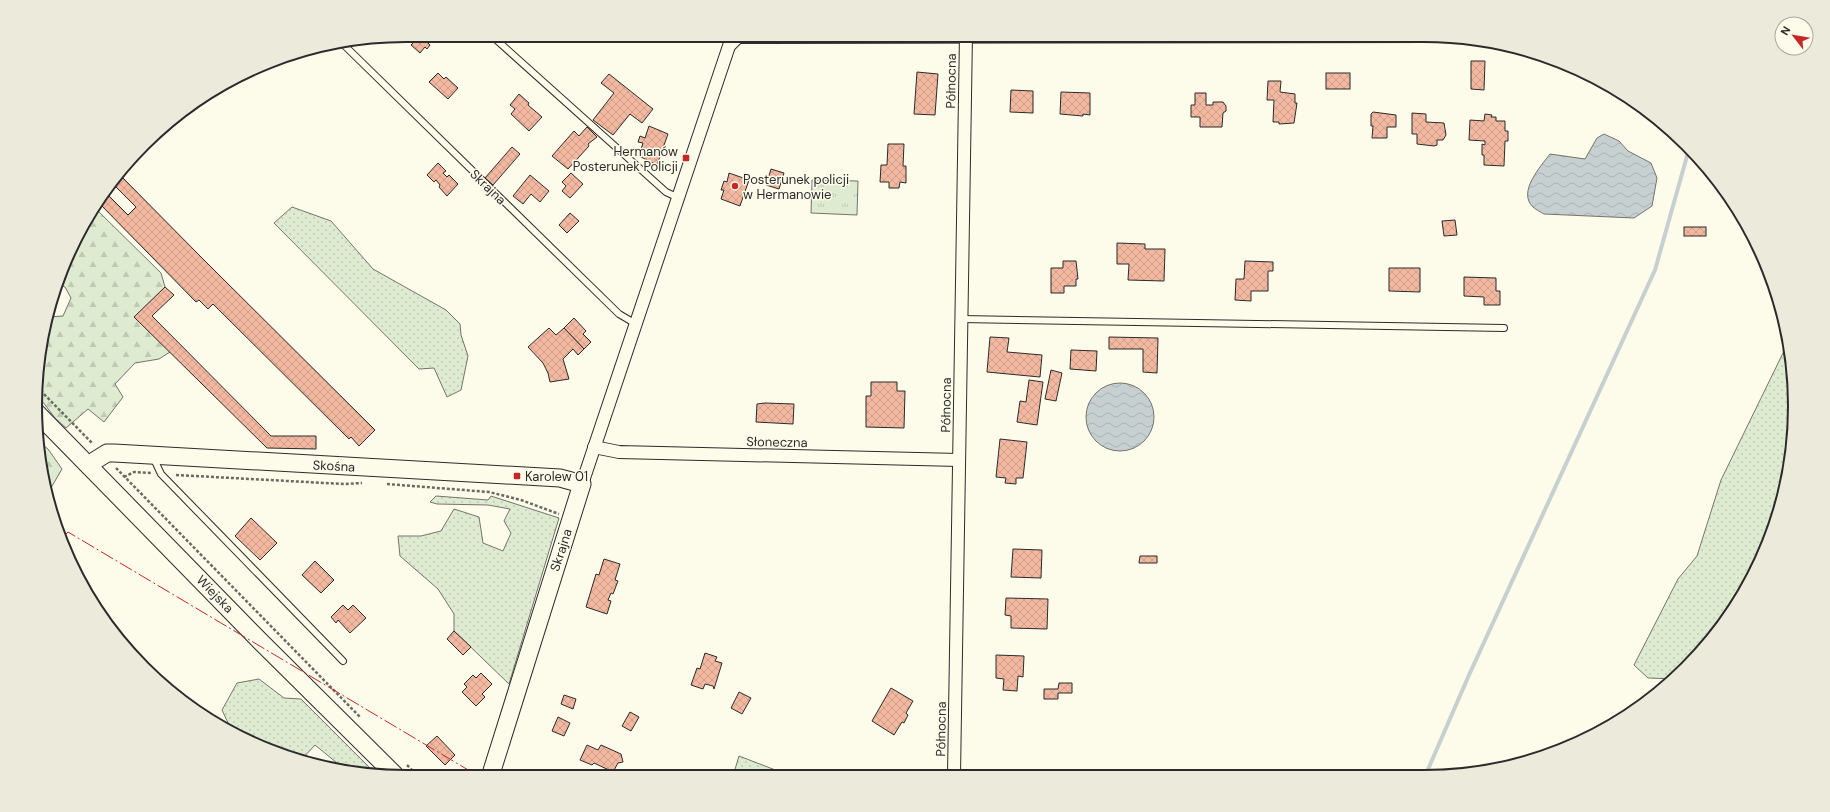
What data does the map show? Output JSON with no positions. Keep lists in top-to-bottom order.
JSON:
{
  "streets": {
    "street": [
      "Północna",
      "Skrajna",
      "Słoneczna",
      "Skośna",
      "Wiejska"
    ]
  },
  "crossings": [
    ["Północna", "Słoneczna"],
    ["Skrajna", "Słoneczna"],
    ["Skrajna", "Skośna"],
    ["Skośna", "Wiejska"]
  ],
  "places": {
    "transit": ["Hermanów Posterunek Policji", "Karolew 01"],
    "other": ["Posterunek policji w Hermanowie"]
  },
  "north": "top left"
}
